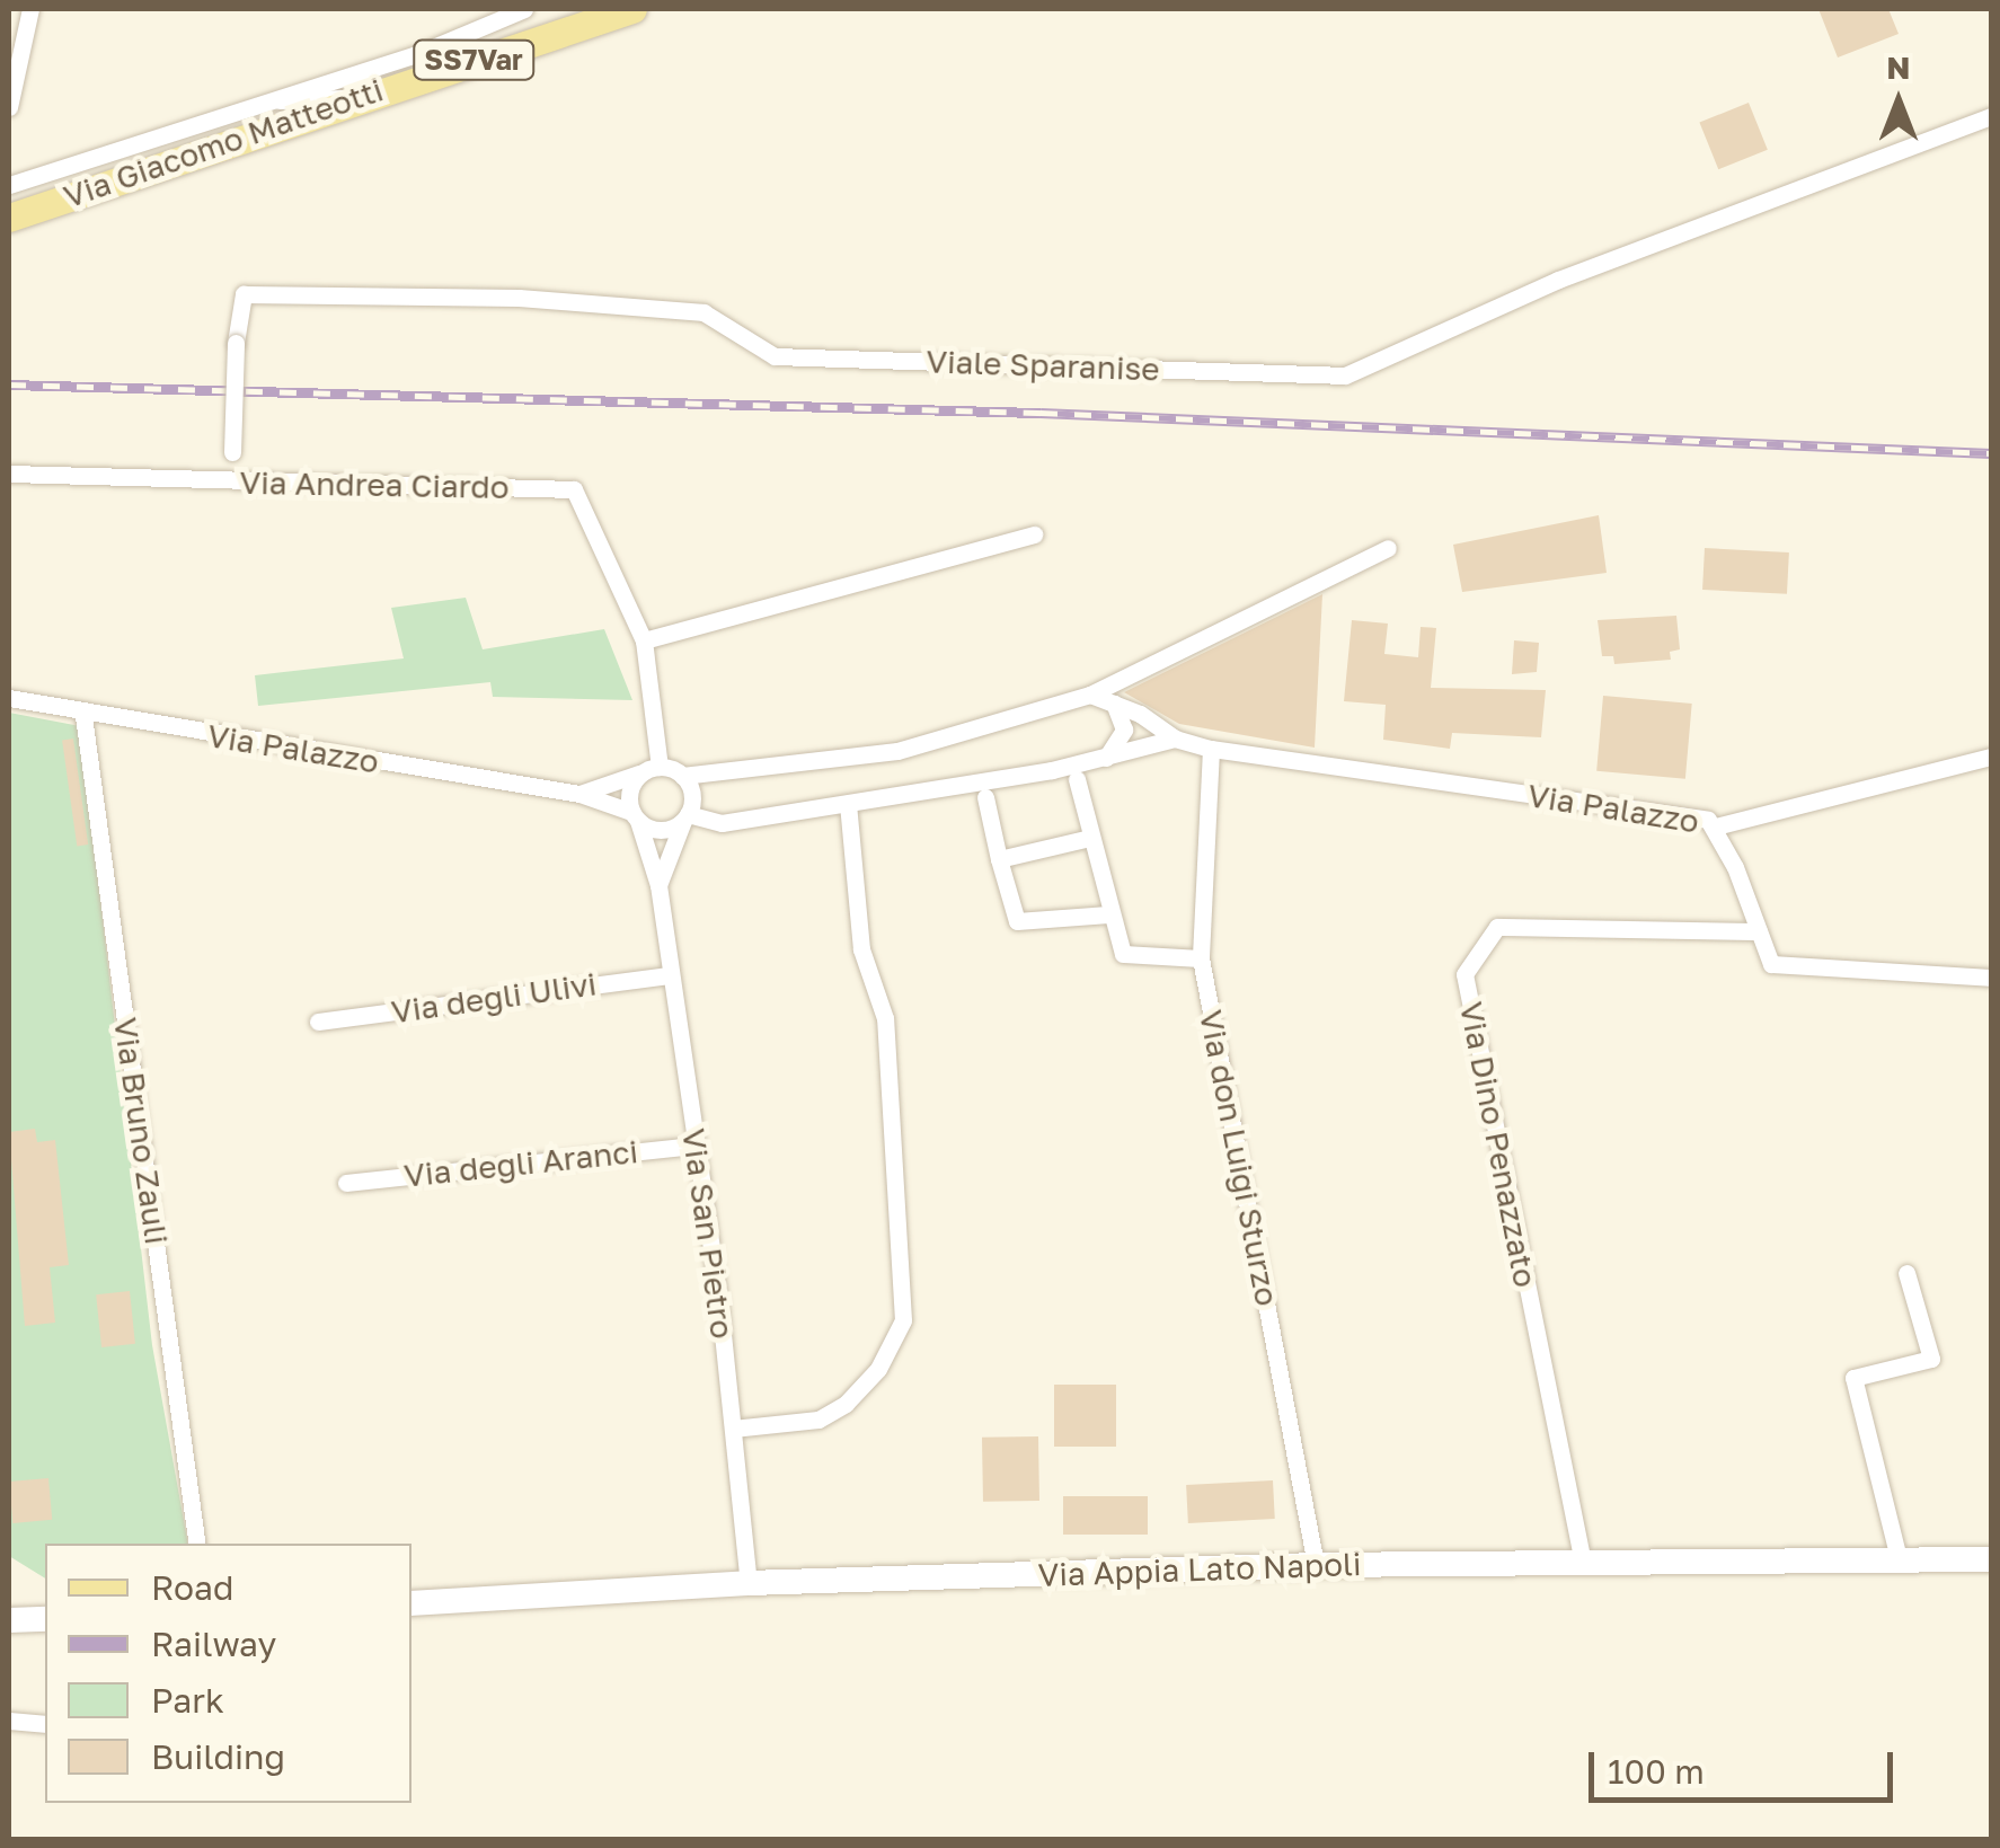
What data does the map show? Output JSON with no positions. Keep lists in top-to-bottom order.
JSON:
{
  "streets": {
    "main road": ["SS7Var", "Via Giacomo Matteotti"],
    "street": [
      "Viale Sparanise",
      "Via Andrea Ciardo",
      "Via Palazzo",
      "Via degli Ulivi",
      "Via Bruno Zauli",
      "Via Dino Penazzato",
      "Via don Luigi Sturzo",
      "Via degli Aranci",
      "Via San Pietro",
      "Via Appia Lato Napoli"
    ]
  },
  "crossings": [
    ["Viale Sparanise", "Via Andrea Ciardo"],
    ["Via Andrea Ciardo", "Via Palazzo"],
    ["Via Andrea Ciardo", "Via San Pietro"],
    ["Via Palazzo", "Via Bruno Zauli"],
    ["Via Palazzo", "Via Dino Penazzato"],
    ["Via Palazzo", "Via don Luigi Sturzo"],
    ["Via Palazzo", "Via San Pietro"],
    ["Via degli Ulivi", "Via San Pietro"],
    ["Via Dino Penazzato", "Via Appia Lato Napoli"],
    ["Via don Luigi Sturzo", "Via Appia Lato Napoli"],
    ["Via degli Aranci", "Via San Pietro"],
    ["Via San Pietro", "Via Appia Lato Napoli"]
  ],
  "legend": [
    "Road",
    "Railway",
    "Park",
    "Building"
  ],
  "scale_bar": "100 m",
  "north": "top"
}
